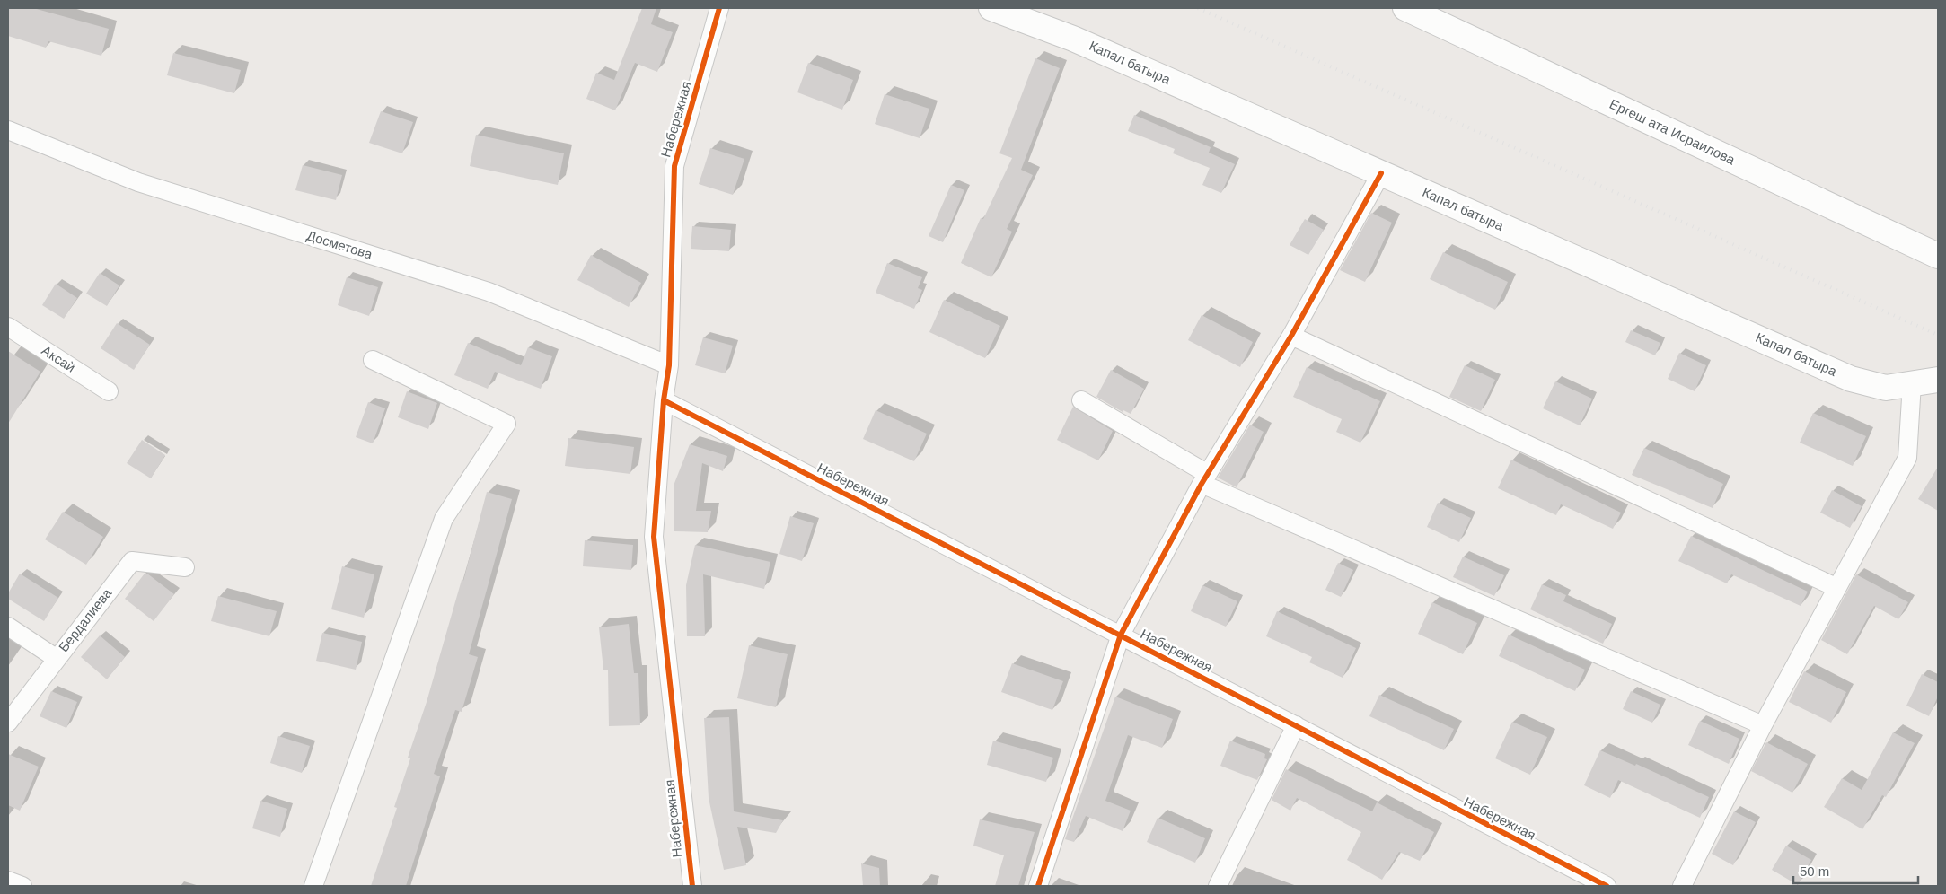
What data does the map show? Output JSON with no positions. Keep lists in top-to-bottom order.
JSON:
{
  "streets": {
    "main road": ["Капал батыра", "Ергеш ата Исраилова"],
    "street": [
      "Набережная",
      "Досметова",
      "Аксай",
      "Бердалиева"
    ]
  },
  "crossings": [
    ["Набережная", "Досметова"]
  ],
  "scale_bar": "50 m"
}
